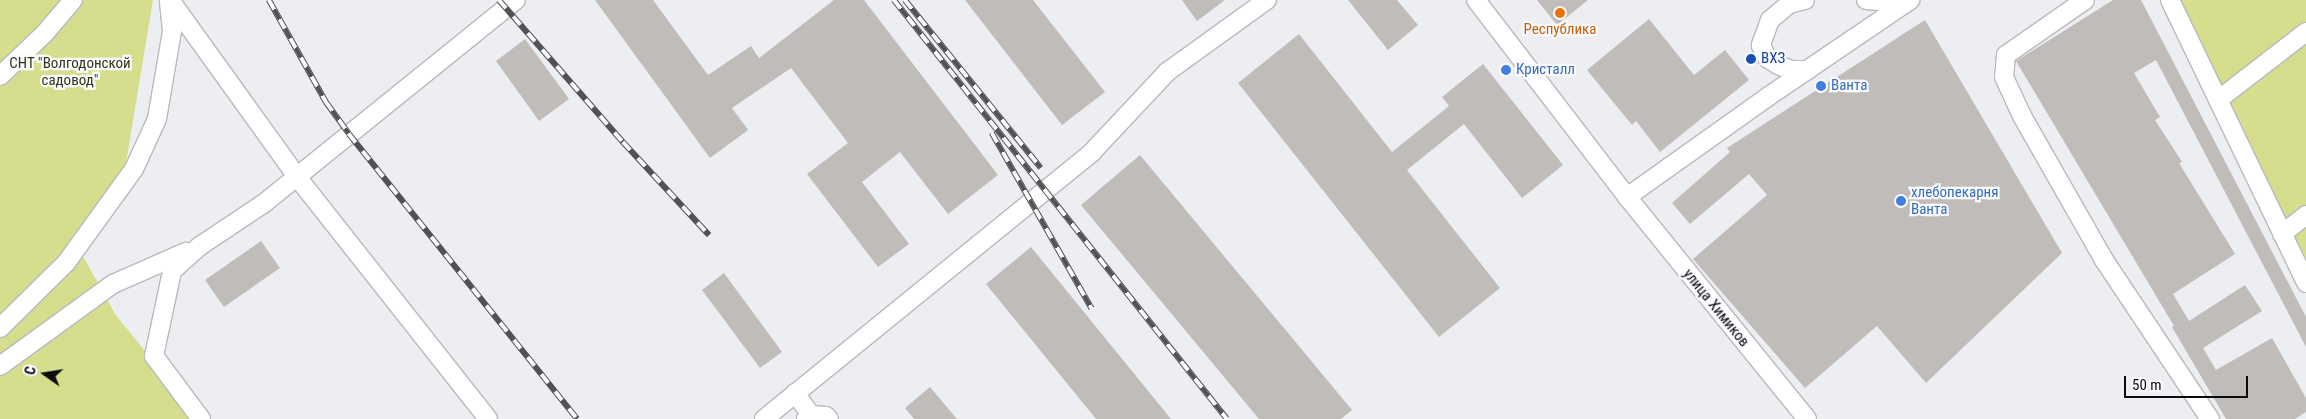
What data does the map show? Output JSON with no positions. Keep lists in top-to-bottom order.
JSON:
{
  "streets": {
    "street": ["улица Химиков"]
  },
  "parks": ["СНТ \"Волгодонской садовод\""],
  "places": [
    "Республика",
    "ВХЗ",
    "Кристалл",
    "Ванта",
    "хлебопекарня Ванта"
  ],
  "scale_bar": "50 m",
  "north": "left"
}
